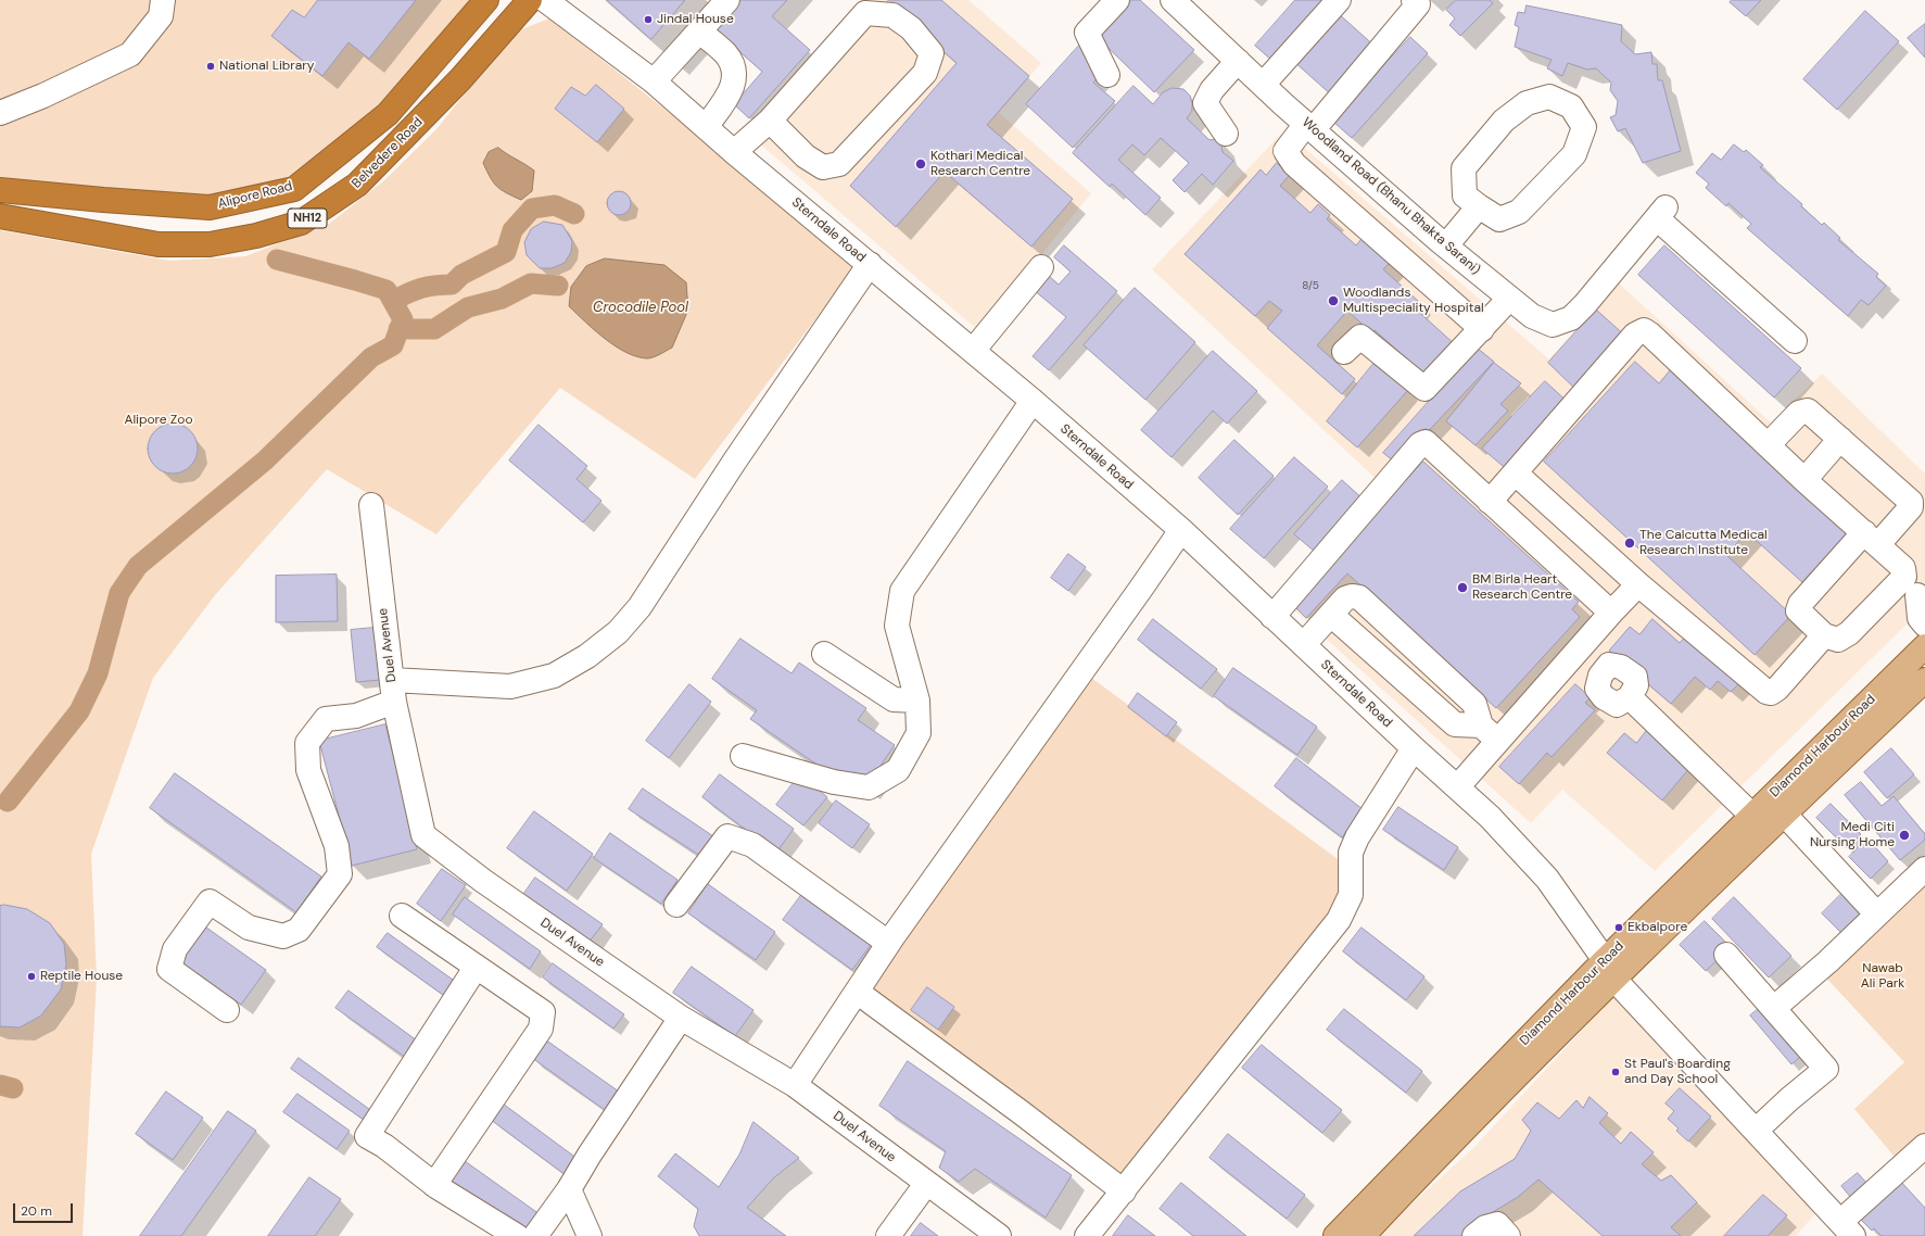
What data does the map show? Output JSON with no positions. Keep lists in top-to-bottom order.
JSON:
{
  "streets": {
    "highway": ["Belvedere Road", "Alipore Road", "NH12"],
    "main road": ["Diamond Harbour Road"],
    "street": ["Woodland Road (Bhanu Bhakta Sarani)", "Sterndale Road", "Duel Avenue"]
  },
  "crossings": [
    ["Sterndale Road", "Diamond Harbour Road"]
  ],
  "water": ["Crocodile Pool"],
  "parks": ["Alipore Zoo", "Nawab Ali Park"],
  "places": [
    "Jindal House",
    "National Library",
    "Kothari Medical Research Centre",
    "Woodlands Multispeciality Hospital",
    "The Calcutta Medical Research Institute",
    "BM Birla Heart Research Centre",
    "Medi Citi Nursing Home",
    "Ekbalpore",
    "Reptile House",
    "St Paul's Boarding and Day School"
  ],
  "house_numbers": ["8/5"],
  "scale_bar": "20 m"
}
